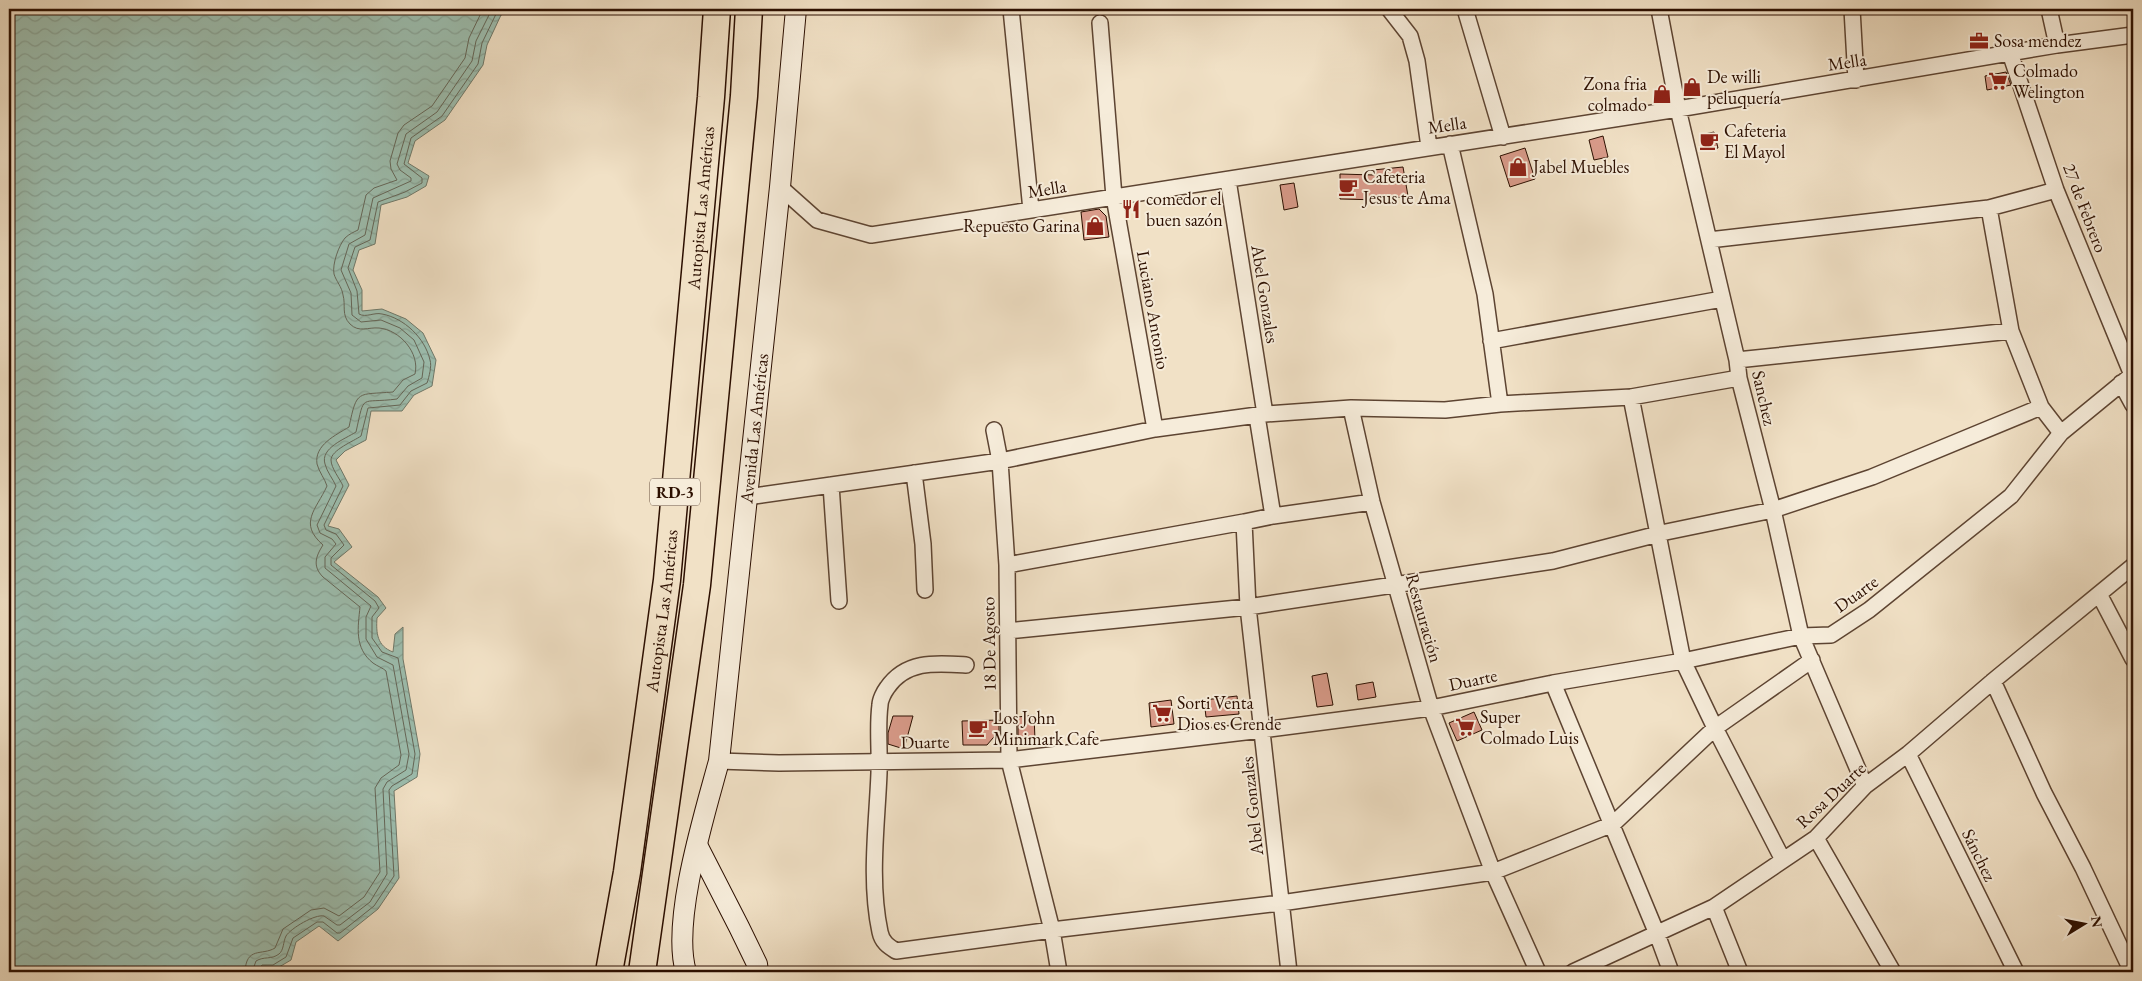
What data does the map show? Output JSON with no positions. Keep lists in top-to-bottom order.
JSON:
{
  "streets": {
    "highway": ["Autopista Las Américas", "RD-3"],
    "main road": ["Avenida Las Américas"],
    "street": [
      "Mella",
      "27 de Febrero",
      "Abel Gonzales",
      "Luciano Antonio",
      "Sanchez",
      "Duarte",
      "Restauración",
      "18 De Agosto",
      "Rosa Duarte",
      "Sánchez"
    ]
  },
  "crossings": [
    ["Mella", "27 de Febrero"],
    ["Mella", "Abel Gonzales"],
    ["Mella", "Luciano Antonio"],
    ["Mella", "Sanchez"],
    ["Mella", "Avenida Las Américas"],
    ["27 de Febrero", "Duarte"],
    ["Abel Gonzales", "Duarte"],
    ["Sanchez", "Duarte"],
    ["Sanchez", "Rosa Duarte"],
    ["Avenida Las Américas", "Duarte"],
    ["Duarte", "Restauración"],
    ["Duarte", "18 De Agosto"],
    ["Rosa Duarte", "Sánchez"]
  ],
  "places": {
    "office": ["Sosa mendez"],
    "supermarket": ["Colmado Welington", "Sorti Venta Dios es Crende", "Super Colmado Luis"],
    "shop": [
      "De willi peluquería",
      "Zona fria colmado",
      "Jabel Muebles",
      "Repuesto Garina"
    ],
    "cafe": ["Cafeteria El Mayol", "Cafeteria Jesus te Ama", "Los John Minimark Cafe"],
    "restaurant": ["comedor el buen sazón"]
  },
  "north": "right"
}
